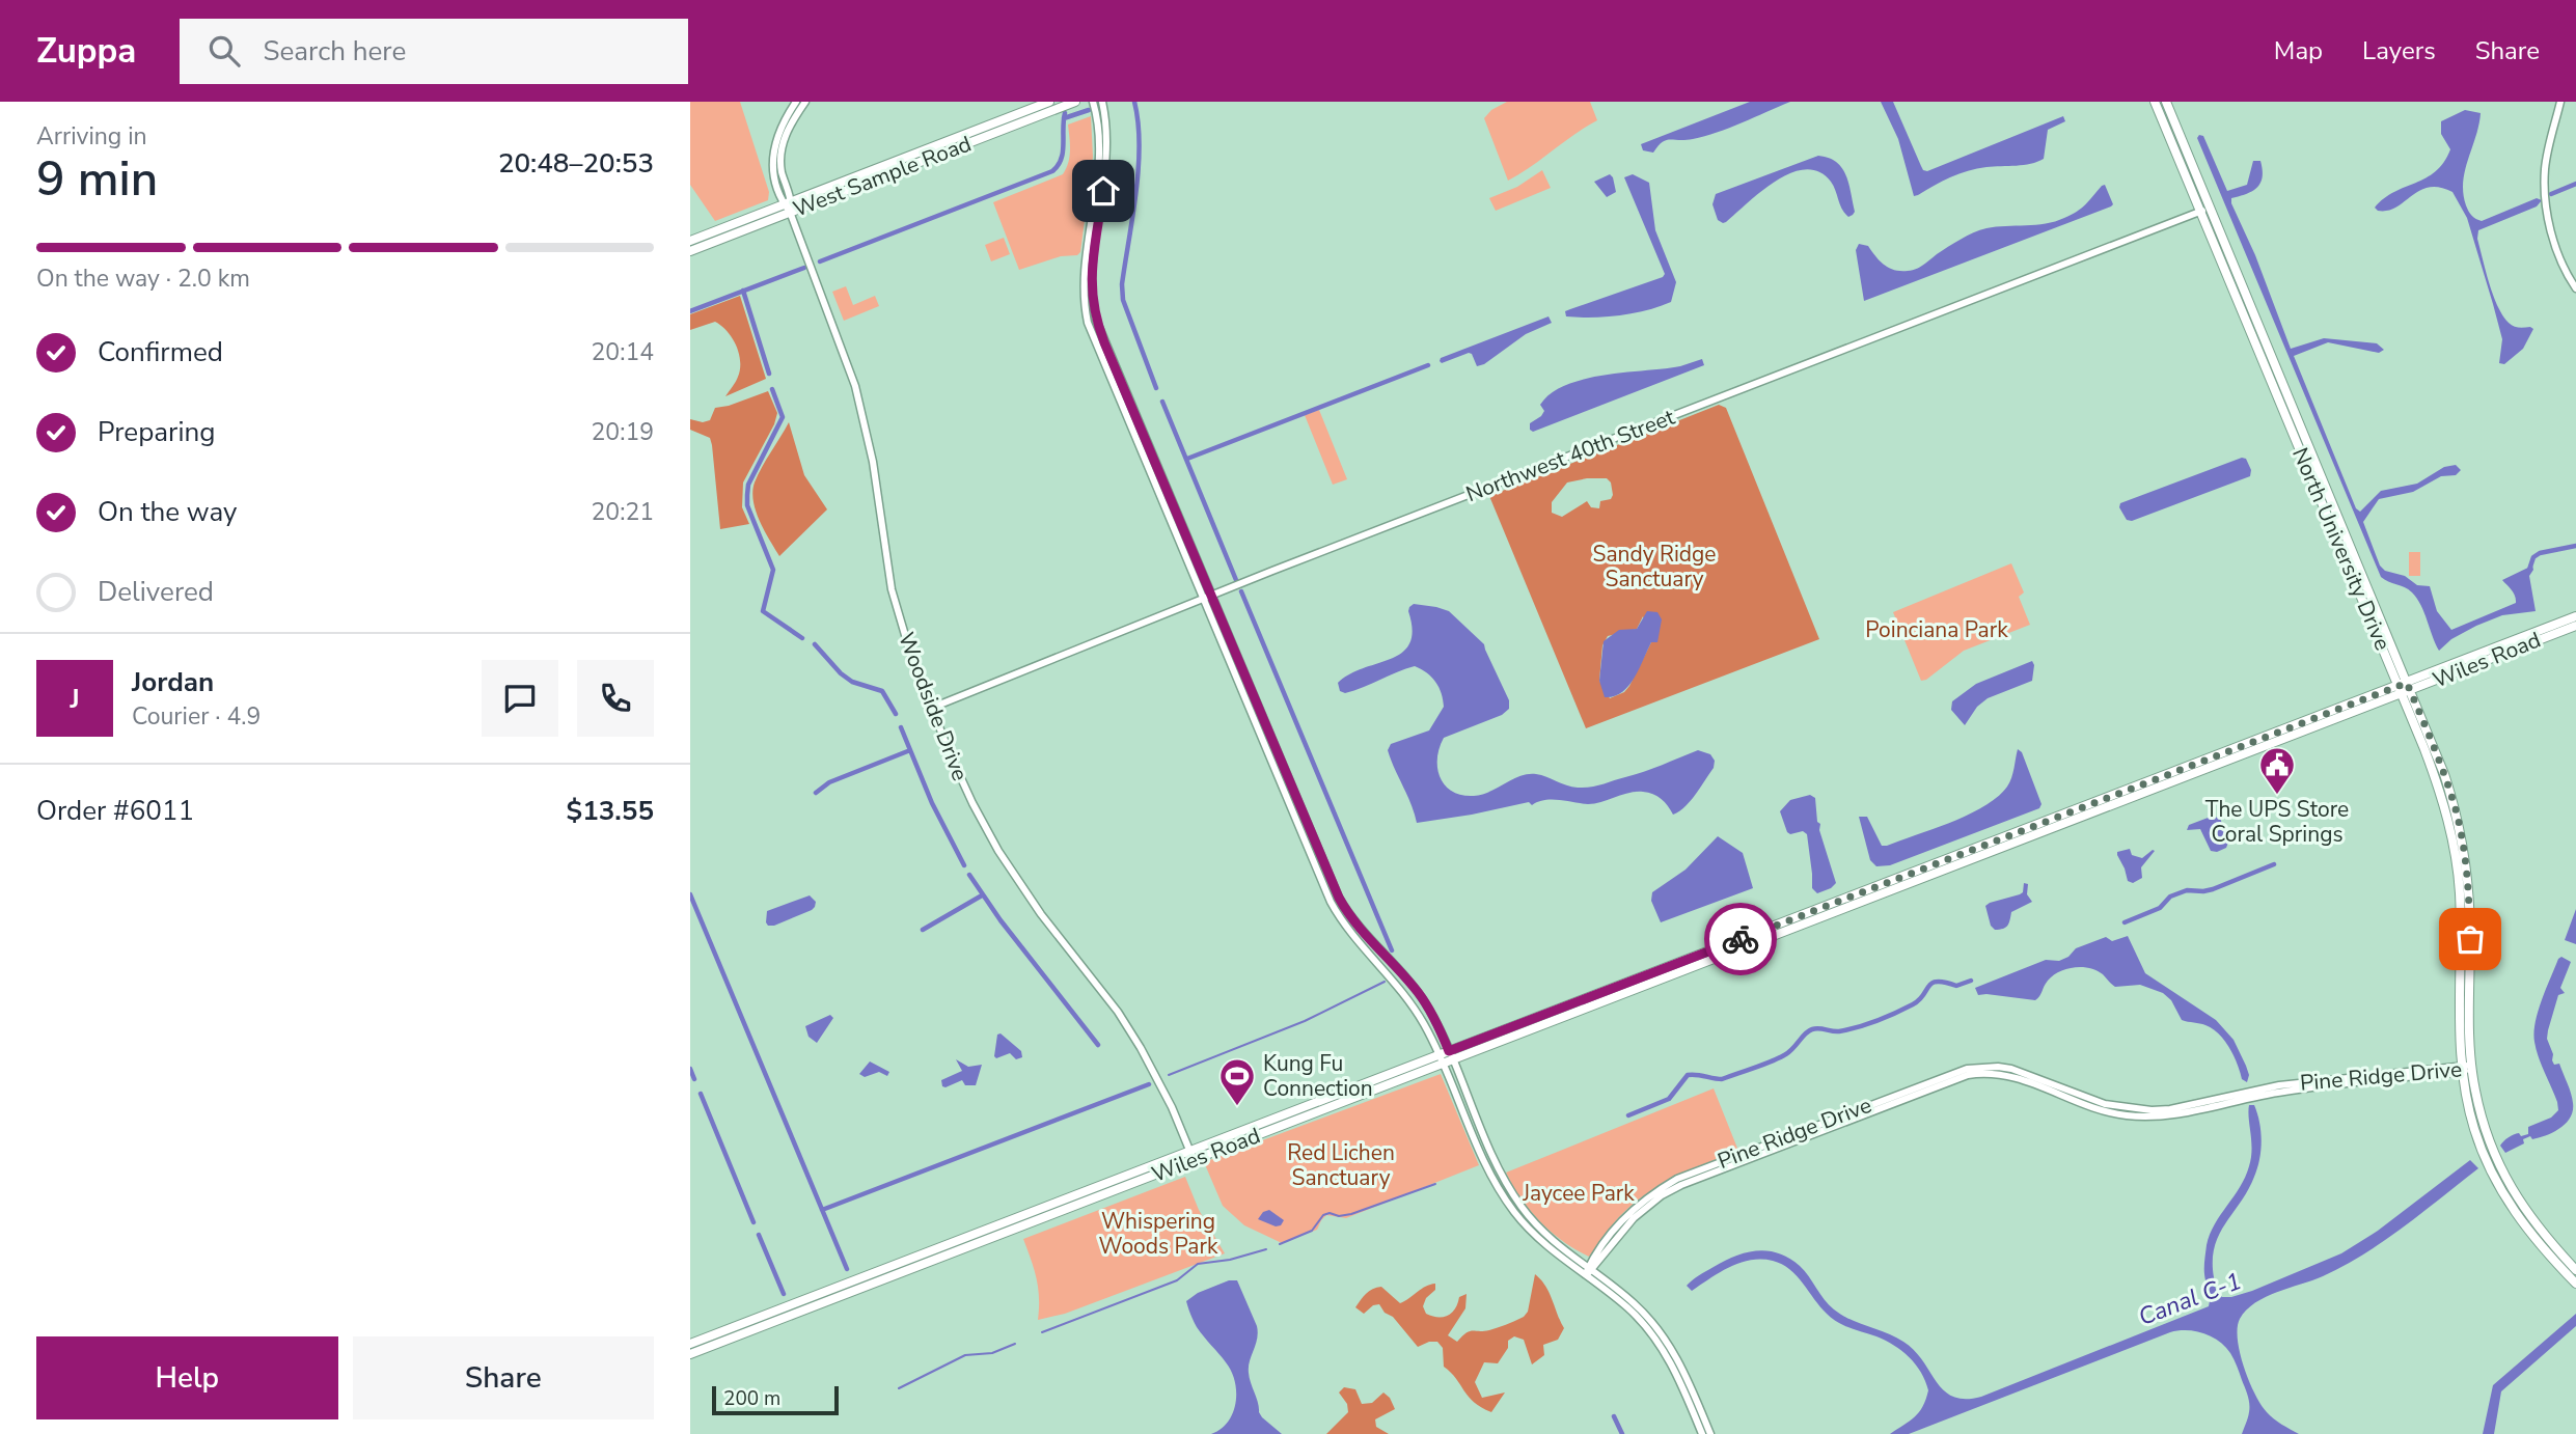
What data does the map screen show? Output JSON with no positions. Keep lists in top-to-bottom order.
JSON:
{
  "streets": {
    "main road": ["West Sample Road", "North University Drive", "Wiles Road"],
    "street": ["Northwest 40th Street", "Woodside Drive", "Pine Ridge Drive"]
  },
  "crossings": [
    ["West Sample Road", "Woodside Drive"],
    ["Northwest 40th Street", "North University Drive"],
    ["Northwest 40th Street", "Woodside Drive"],
    ["North University Drive", "Wiles Road"],
    ["North University Drive", "Pine Ridge Drive"],
    ["Wiles Road", "Woodside Drive"]
  ],
  "water": ["Canal C-1"],
  "parks": [
    "Sandy Ridge Sanctuary",
    "Poinciana Park",
    "Red Lichen Sanctuary",
    "Jaycee Park",
    "Whispering Woods Park"
  ],
  "places": {
    "public building": ["The UPS Store Coral Springs"],
    "sports": ["Kung Fu Connection"]
  },
  "scale_bar": "200 m",
  "page": {
    "header": "Zuppa",
    "search": "Search here",
    "nav": ["Map", "Layers", "Share"],
    "heading": ["9 min", "Arriving in", "20:48–20:53"],
    "panel": [
      "Jordan",
      "Courier · 4.9",
      "Order #6011",
      "$13.55"
    ],
    "bar": "On the way · 2.0 km",
    "list": [
      ["Confirmed", "20:14"],
      ["Preparing", "20:19"],
      ["On the way", "20:21"],
      "Delivered"
    ],
    "round": "J",
    "buttons": ["Help", "Share"],
    "scale": "200 m"
  }
}
